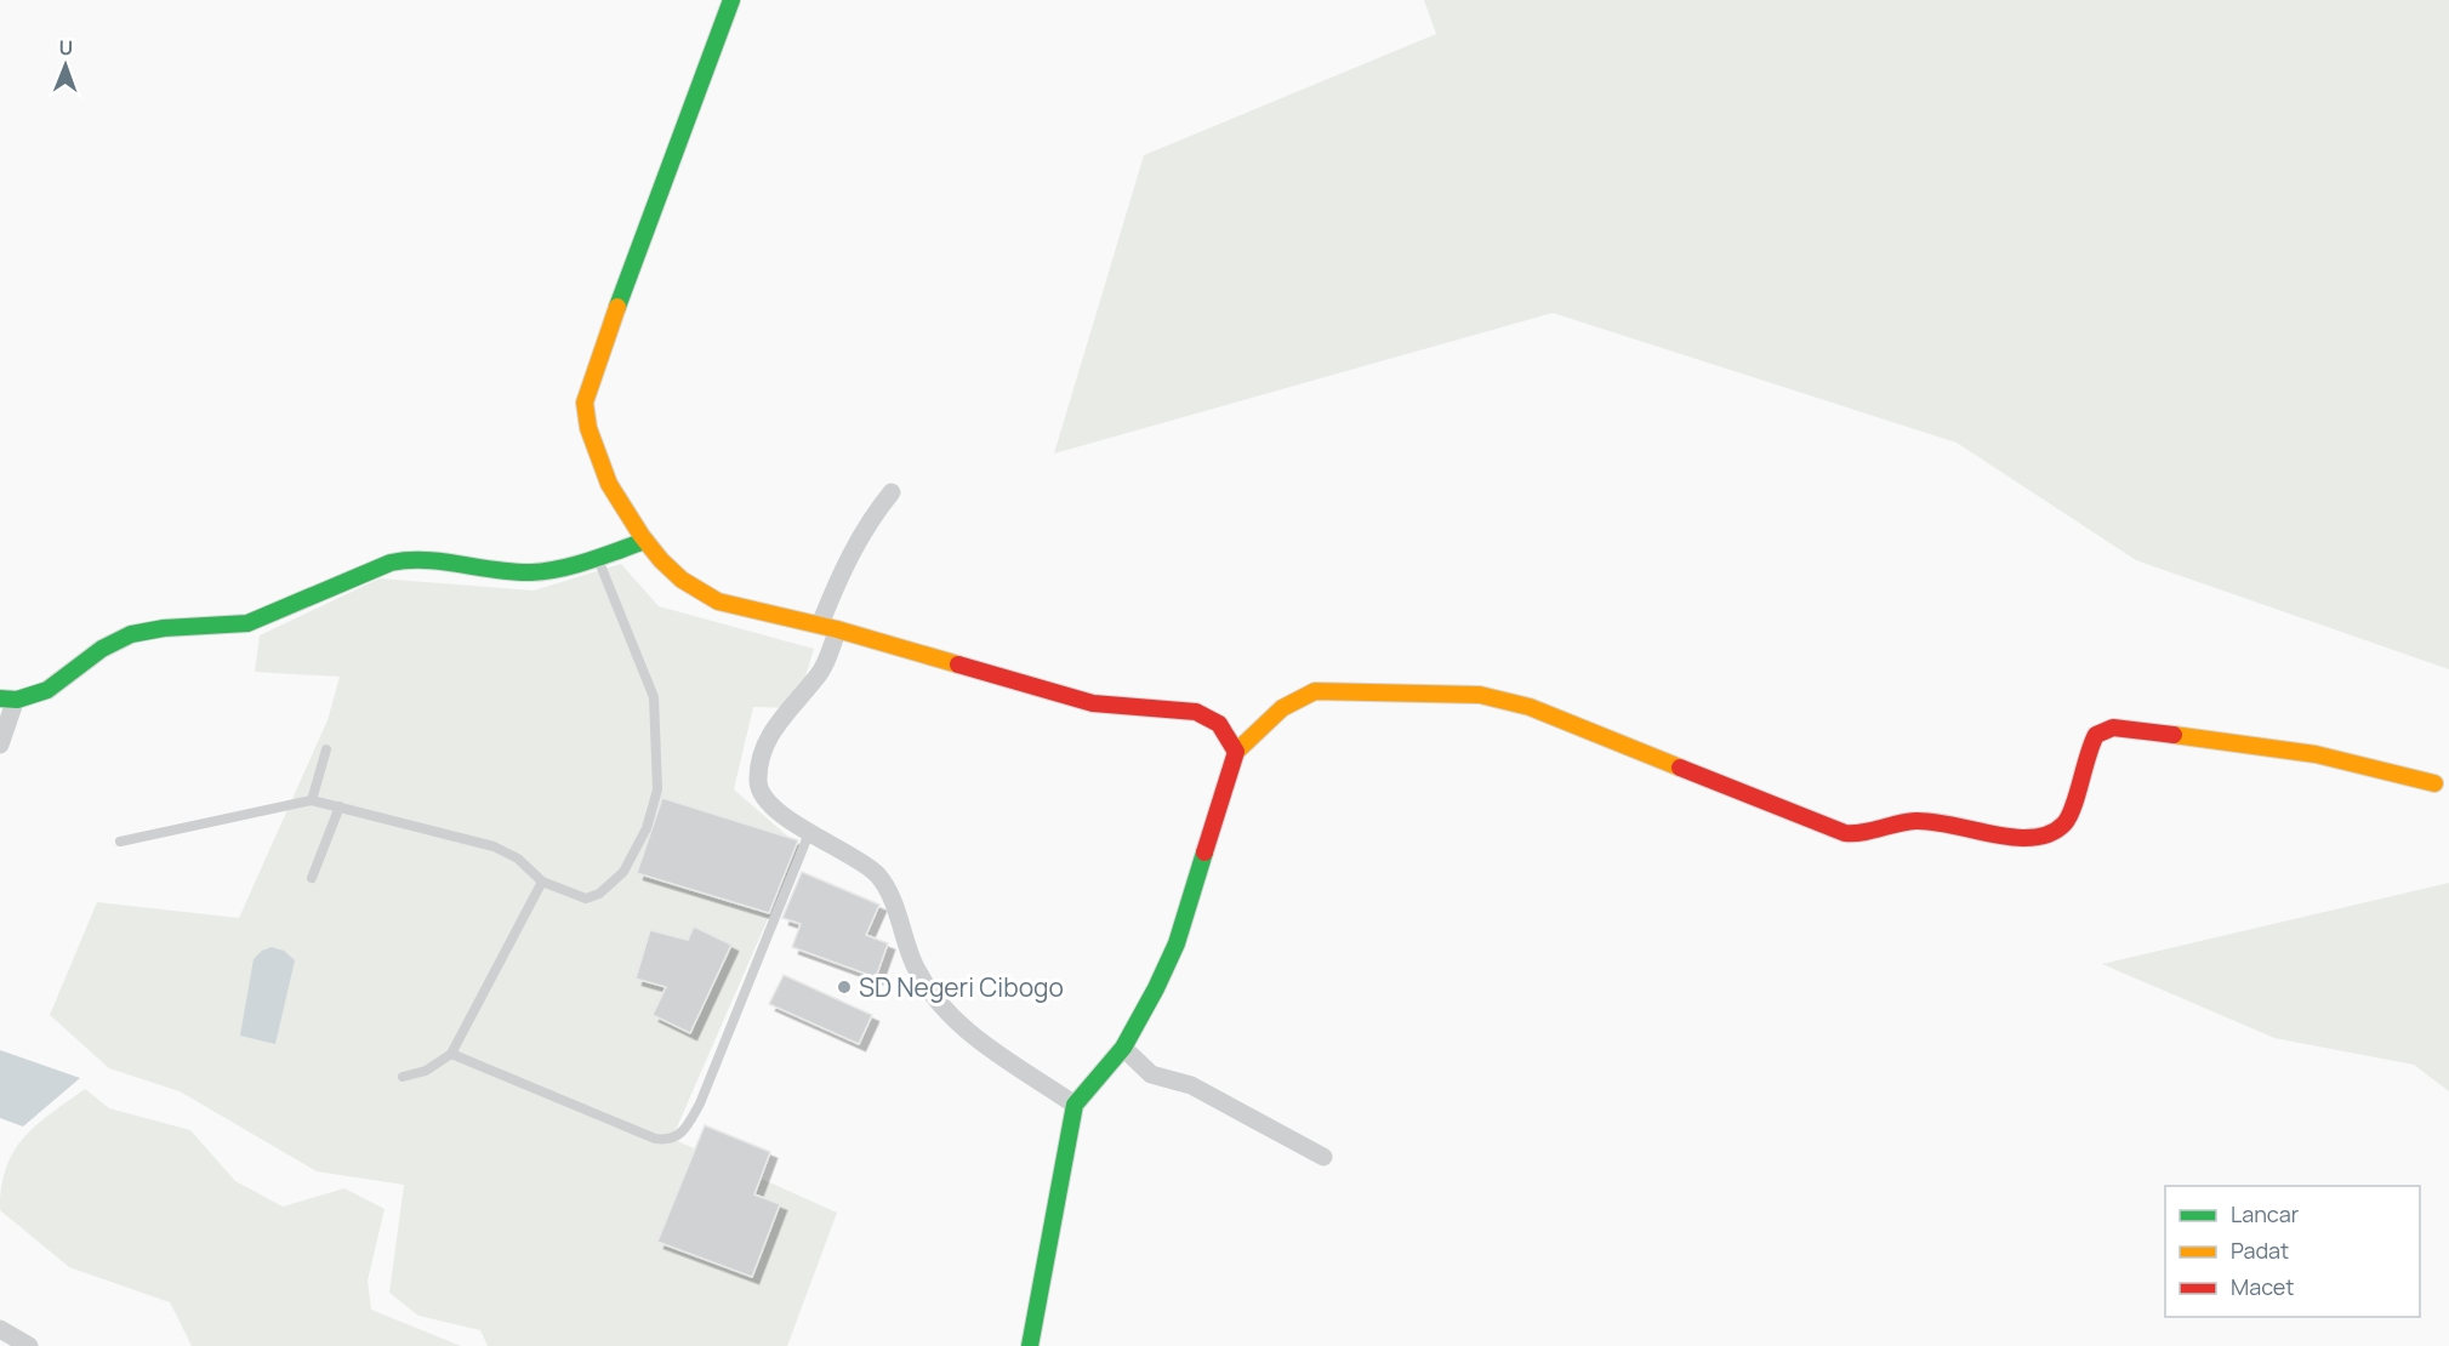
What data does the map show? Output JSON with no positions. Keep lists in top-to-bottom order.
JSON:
{
  "places": ["SD Negeri Cibogo"],
  "legend": ["Lancar", "Padat", "Macet"],
  "north": "top"
}
